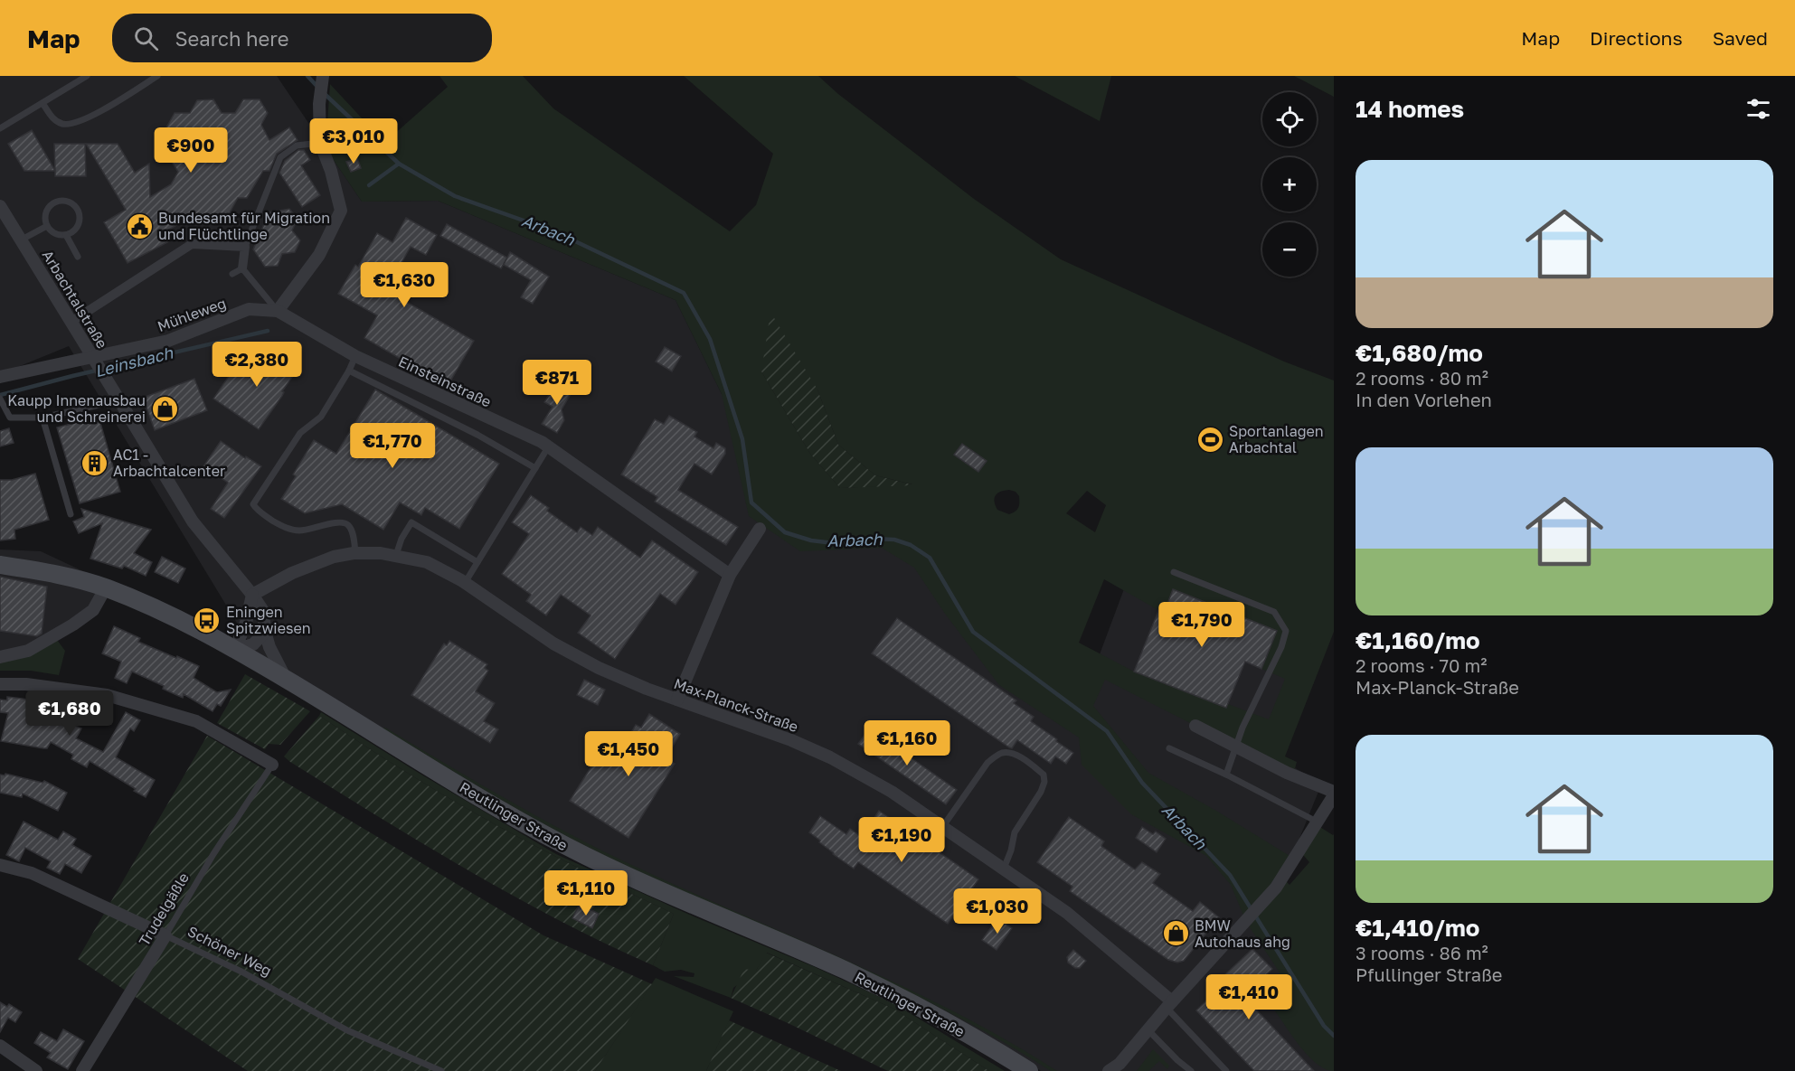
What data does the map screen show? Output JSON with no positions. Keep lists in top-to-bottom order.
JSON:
{
  "streets": {
    "main road": ["Reutlinger Straße"],
    "street": [
      "Arbachtalstraße",
      "Mühleweg",
      "Einsteinstraße",
      "Max-Planck-Straße",
      "Trudelgäßle",
      "Schöner Weg"
    ]
  },
  "crossings": [
    ["Arbachtalstraße", "Mühleweg"],
    ["Arbachtalstraße", "Max-Planck-Straße"],
    ["Arbachtalstraße", "Reutlinger Straße"],
    ["Mühleweg", "Einsteinstraße"],
    ["Trudelgäßle", "Schöner Weg"]
  ],
  "water": ["Arbach", "Leinsbach"],
  "places": {
    "public building": ["Bundesamt für Migration und Flüchtlinge"],
    "shop": ["Kaupp Innenausbau und Schreinerei", "BMW Autohaus ahg"],
    "sports": ["Sportanlagen Arbachtal"],
    "building": ["AC1 - Arbachtalcenter"],
    "bus stop": ["Eningen Spitzwiesen"]
  },
  "page": {
    "header": "Map",
    "search": "Search here",
    "nav": ["Map", "Directions", "Saved"],
    "heading": "14 homes",
    "map_buttons": ["+", "−"],
    "price": [
      "€3,010",
      "€900",
      "€1,630",
      "€2,380",
      "€871",
      "€1,770",
      "€1,790",
      "€1,680",
      "€1,160",
      "€1,450",
      "€1,190",
      "€1,110",
      "€1,030",
      "€1,410"
    ],
    "list": [
      {
        "name": "€1,680/mo",
        "note": "2 rooms · 80 m² · In den Vorlehen"
      },
      {
        "name": "€1,160/mo",
        "note": "2 rooms · 70 m² · Max-Planck-Straße"
      },
      {
        "name": "€1,410/mo",
        "note": "3 rooms · 86 m² · Pfullinger Straße"
      }
    ]
  }
}
